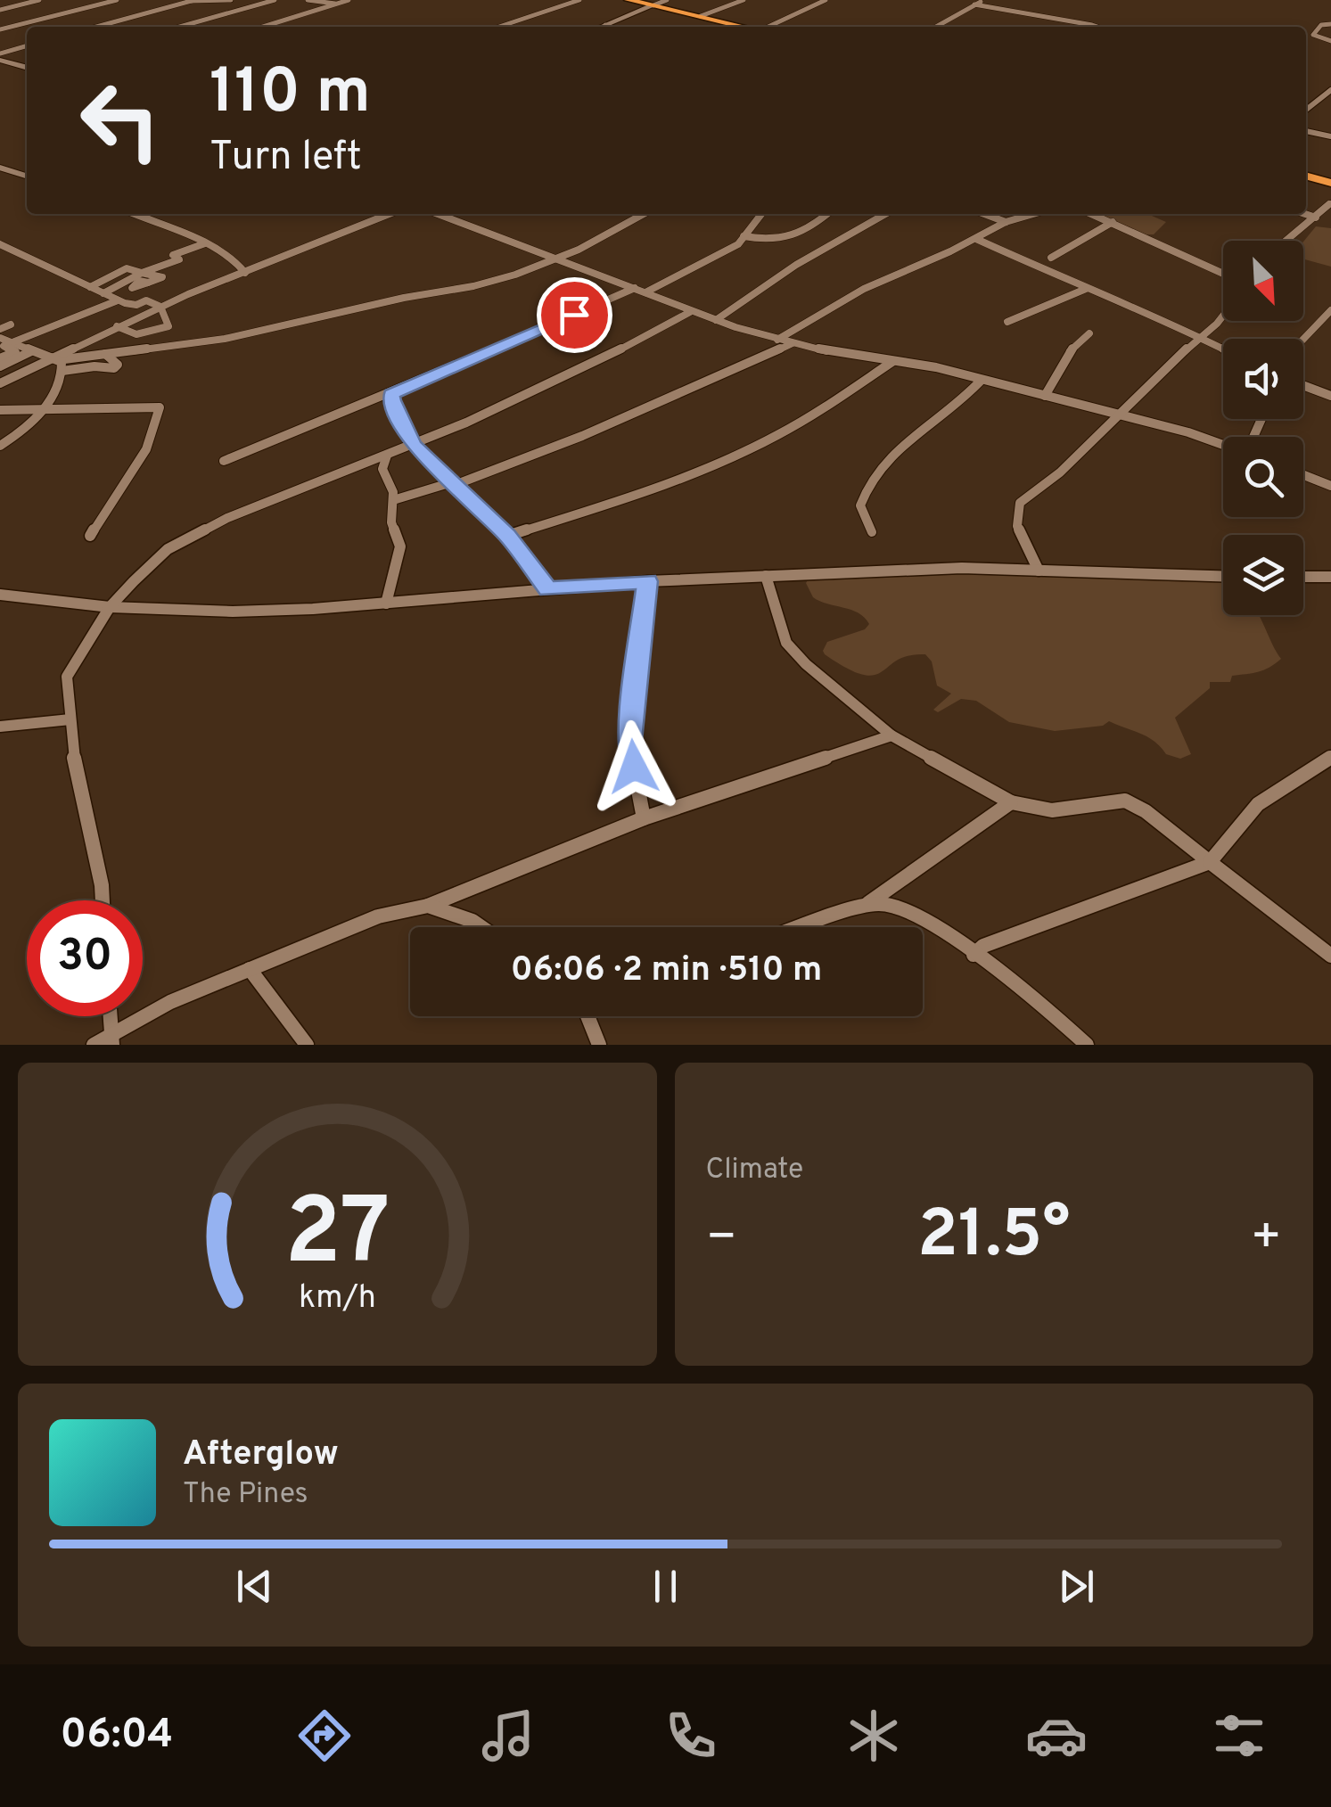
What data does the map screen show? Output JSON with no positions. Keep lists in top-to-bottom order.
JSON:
{
  "north": "bottom right",
  "page": {
    "turn": ["110 m", "Turn left"],
    "limit": "30",
    "trip": "06:06 · 2 min · 510 m",
    "tile": "Climate",
    "heat": ["−", "21.5°", "+"],
    "song": ["Afterglow", "The Pines"],
    "tabs": "06:04",
    "gauge": ["27", "km/h"]
  }
}
